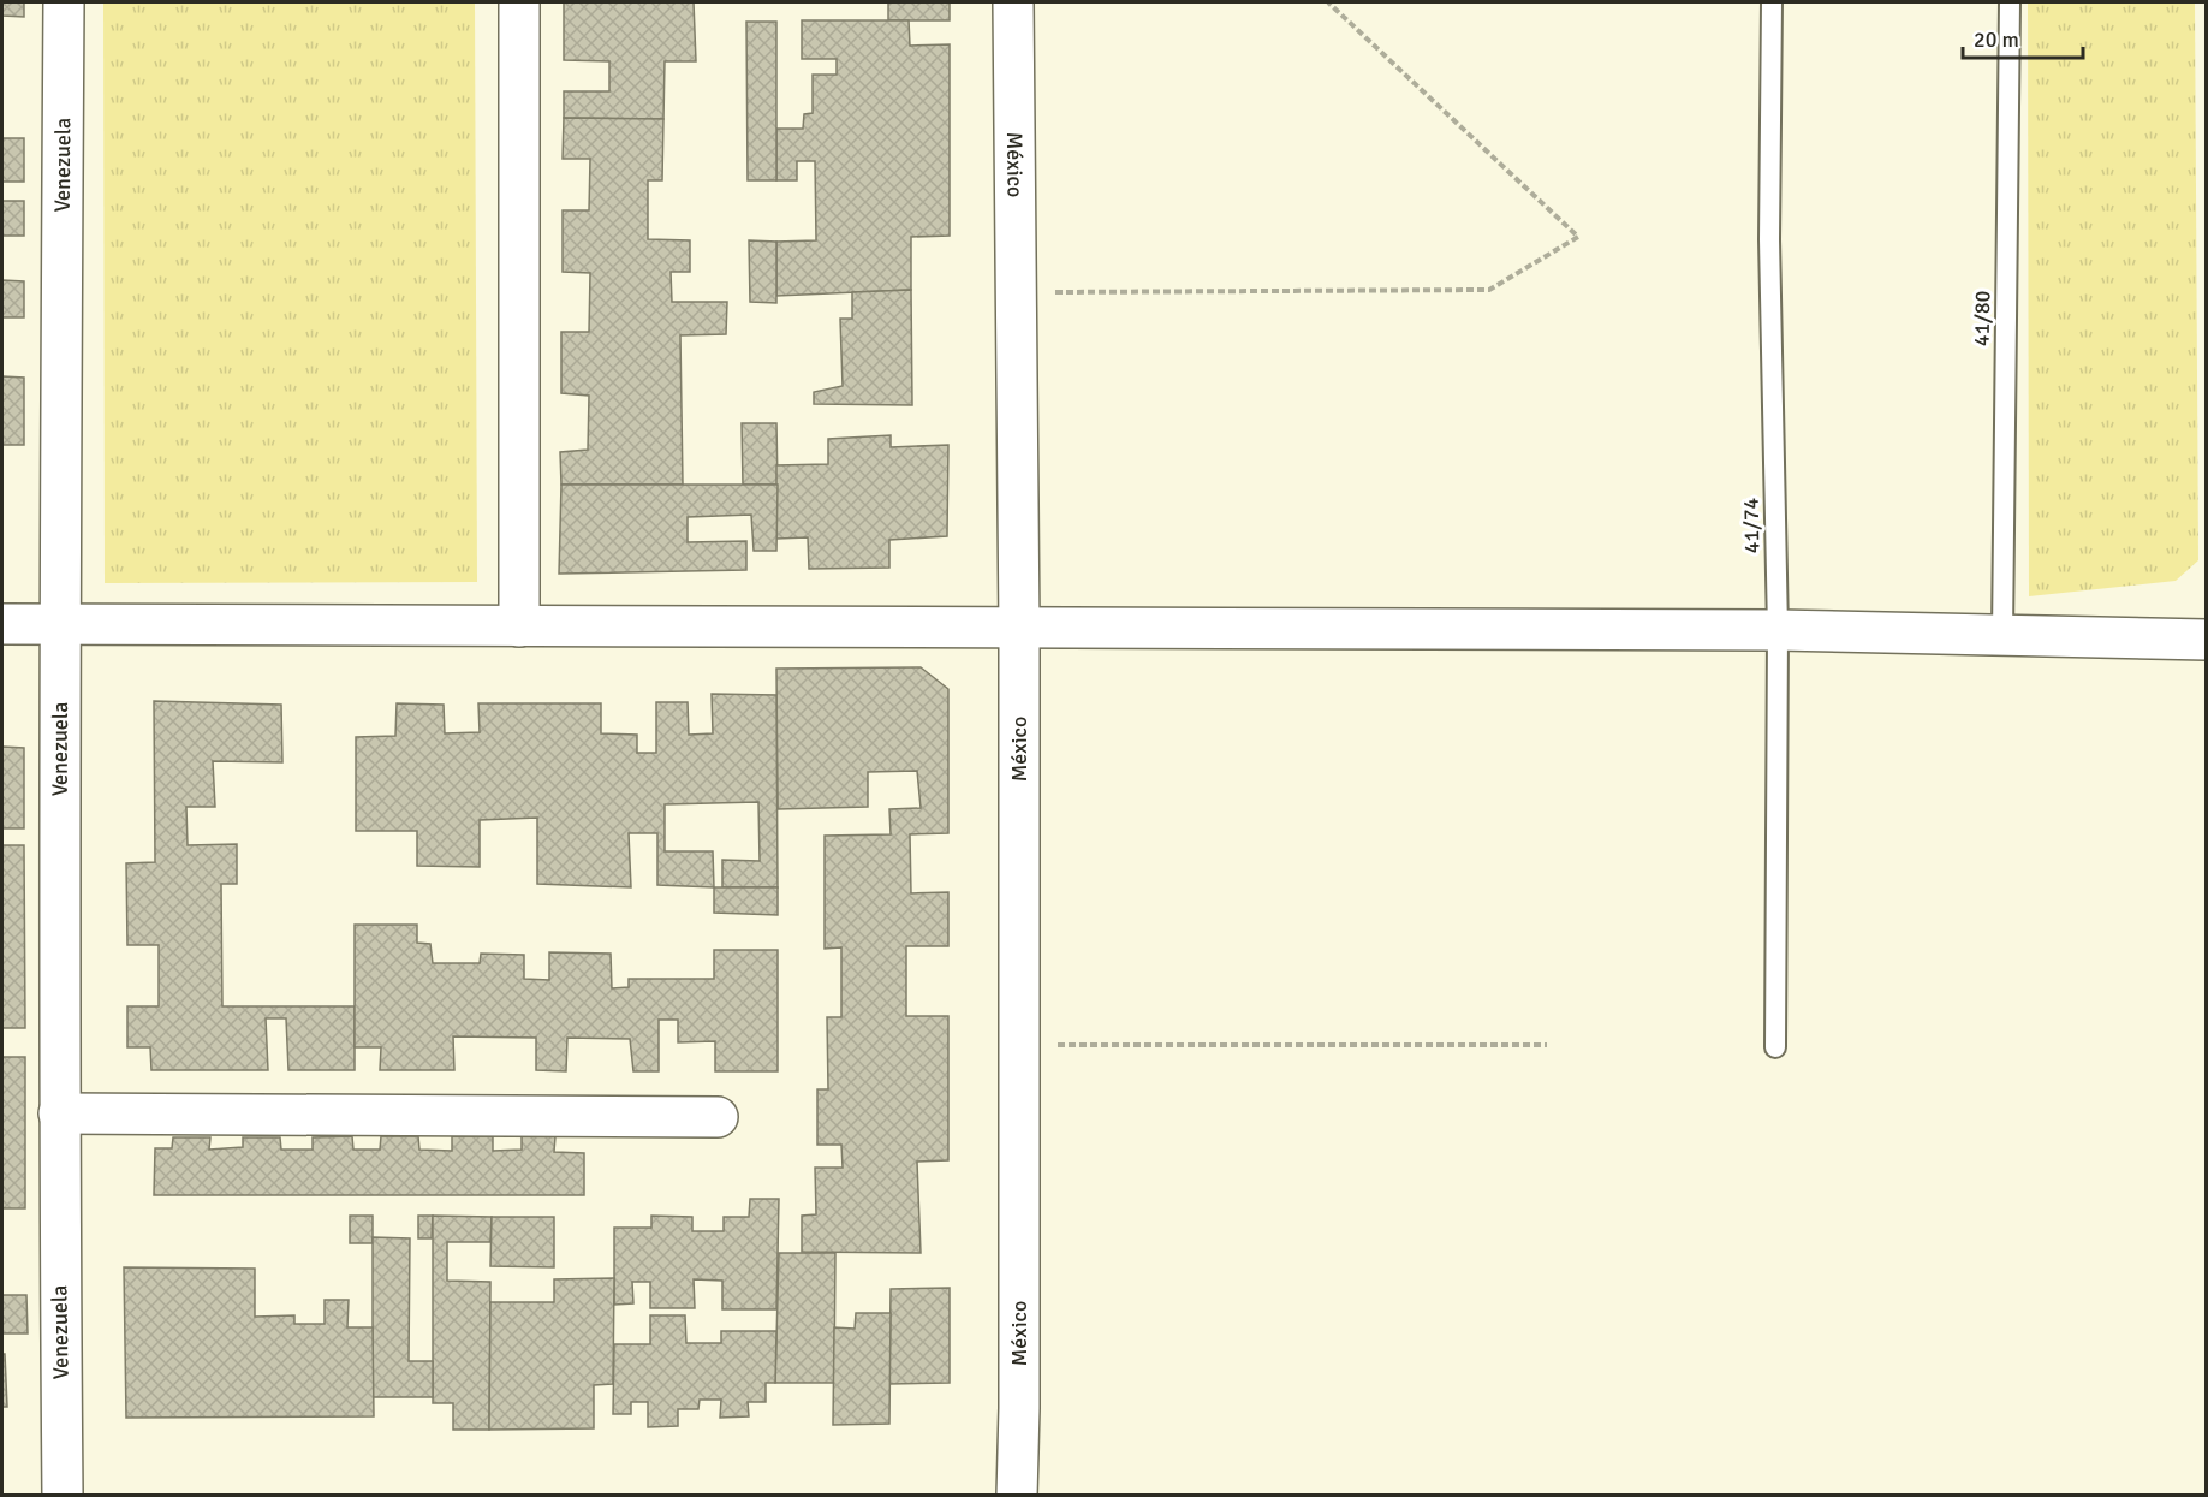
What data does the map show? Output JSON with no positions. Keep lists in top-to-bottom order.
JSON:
{
  "streets": {
    "street": ["Venezuela", "México"],
    "lane": ["41/80", "41/74"]
  },
  "scale_bar": "20 m"
}
